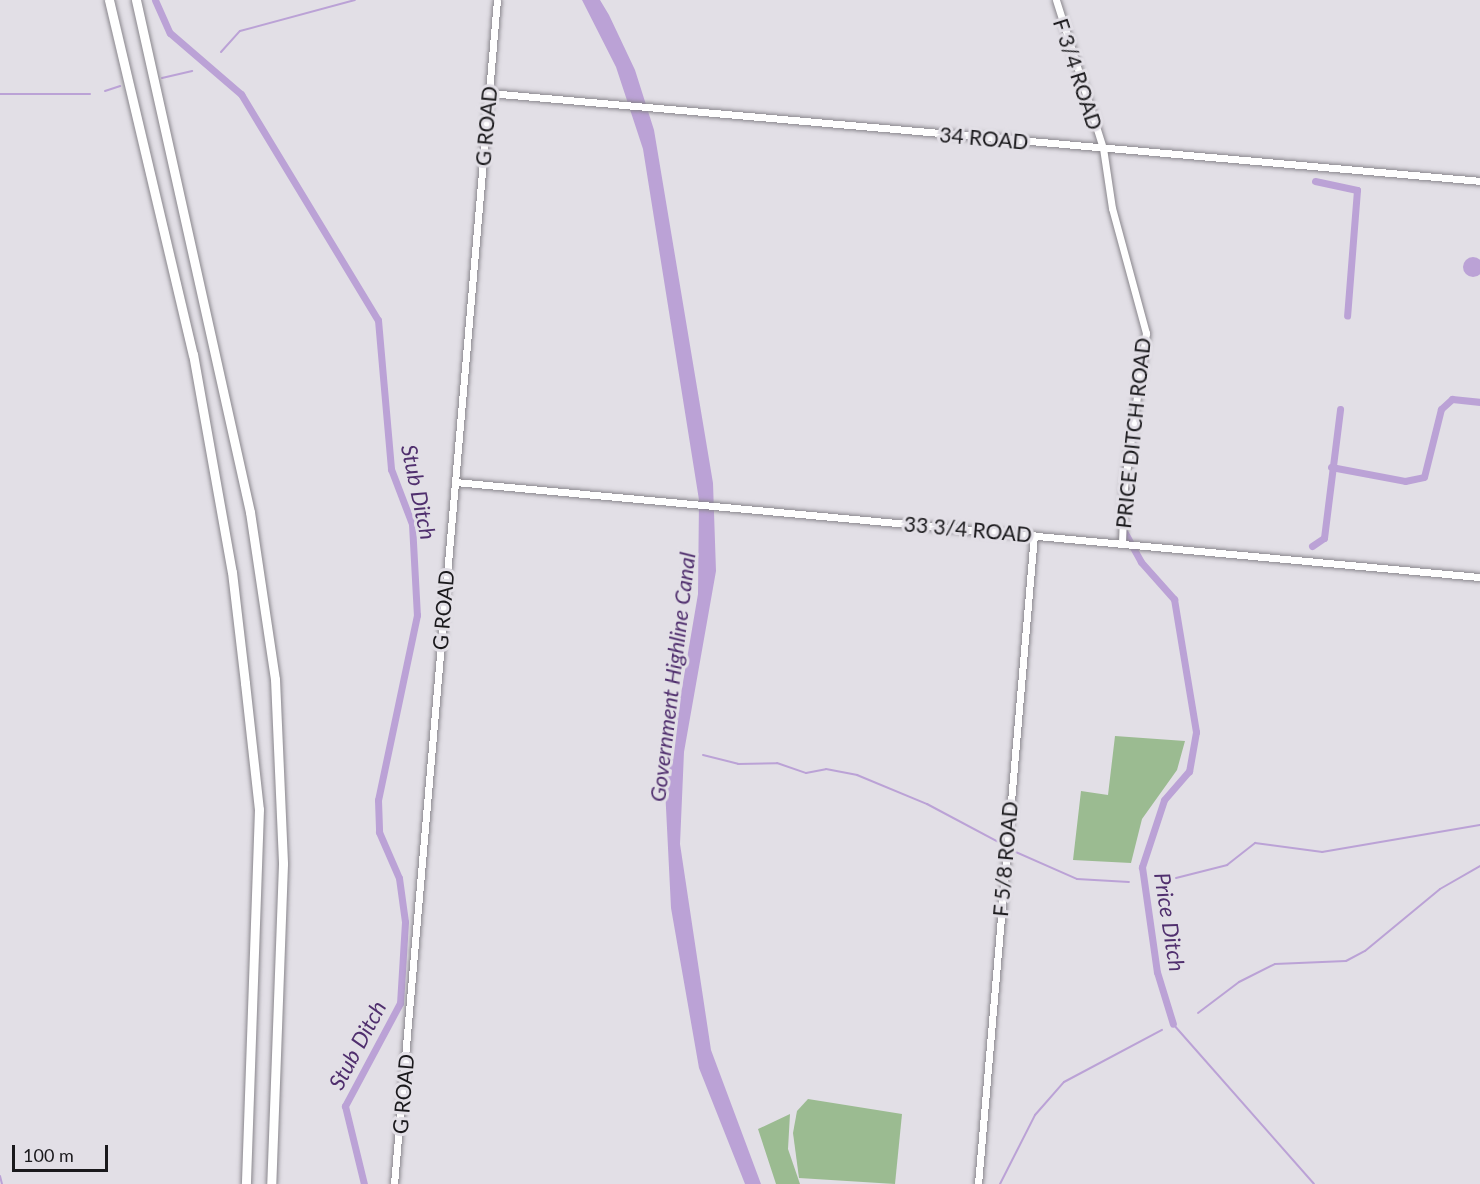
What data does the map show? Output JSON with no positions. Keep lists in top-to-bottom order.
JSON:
{
  "streets": {
    "street": [
      "F 3/4 ROAD",
      "G ROAD",
      "34 ROAD",
      "PRICE DITCH ROAD",
      "33 3/4 ROAD",
      "F 5/8 ROAD"
    ]
  },
  "crossings": [
    ["F 3/4 ROAD", "34 ROAD"],
    ["F 3/4 ROAD", "PRICE DITCH ROAD"],
    ["G ROAD", "34 ROAD"],
    ["G ROAD", "33 3/4 ROAD"],
    ["34 ROAD", "PRICE DITCH ROAD"],
    ["PRICE DITCH ROAD", "33 3/4 ROAD"],
    ["33 3/4 ROAD", "F 5/8 ROAD"]
  ],
  "water": ["Stub Ditch", "Government Highline Canal", "Price Ditch"],
  "scale_bar": "100 m"
}
